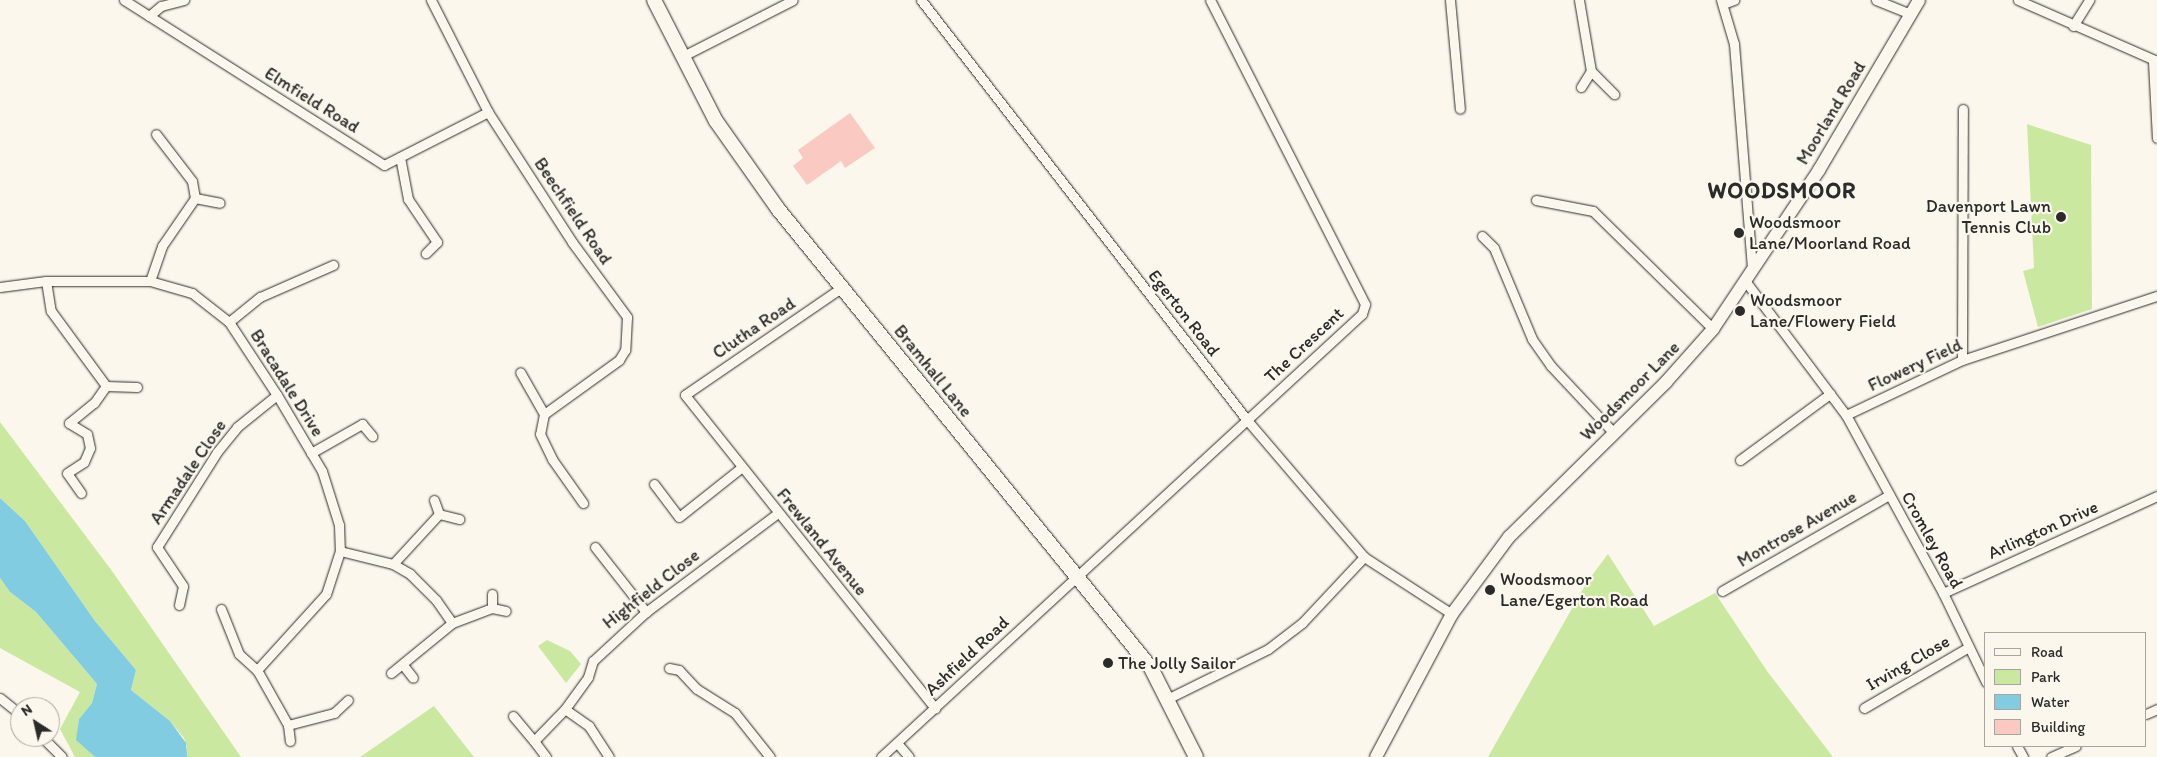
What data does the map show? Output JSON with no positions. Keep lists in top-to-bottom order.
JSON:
{
  "streets": {
    "main road": ["Bramhall Lane"],
    "street": [
      "Elmfield Road",
      "Moorland Road",
      "Beechfield Road",
      "Egerton Road",
      "Clutha Road",
      "The Crescent",
      "Flowery Field",
      "Bracadale Drive",
      "Woodsmoor Lane",
      "Armadale Close",
      "Montrose Avenue",
      "Arlington Drive",
      "Cromley Road",
      "Frewland Avenue",
      "Highfield Close",
      "Ashfield Road",
      "Irving Close"
    ]
  },
  "crossings": [
    ["Elmfield Road", "Beechfield Road"],
    ["Moorland Road", "Woodsmoor Lane"],
    ["Egerton Road", "The Crescent"],
    ["Egerton Road", "Woodsmoor Lane"],
    ["Clutha Road", "Bramhall Lane"],
    ["Clutha Road", "Frewland Avenue"],
    ["The Crescent", "Bramhall Lane"],
    ["The Crescent", "Ashfield Road"],
    ["Flowery Field", "Cromley Road"],
    ["Bramhall Lane", "Ashfield Road"],
    ["Bracadale Drive", "Armadale Close"],
    ["Montrose Avenue", "Cromley Road"],
    ["Arlington Drive", "Cromley Road"],
    ["Cromley Road", "Irving Close"],
    ["Frewland Avenue", "Highfield Close"],
    ["Frewland Avenue", "Ashfield Road"]
  ],
  "districts": ["WOODSMOOR"],
  "places": [
    "Davenport Lawn Tennis Club",
    "Woodsmoor Lane/Moorland Road",
    "Woodsmoor Lane/Flowery Field",
    "Woodsmoor Lane/Egerton Road",
    "The Jolly Sailor"
  ],
  "legend": [
    "Road",
    "Park",
    "Water",
    "Building"
  ],
  "north": "top left"
}
